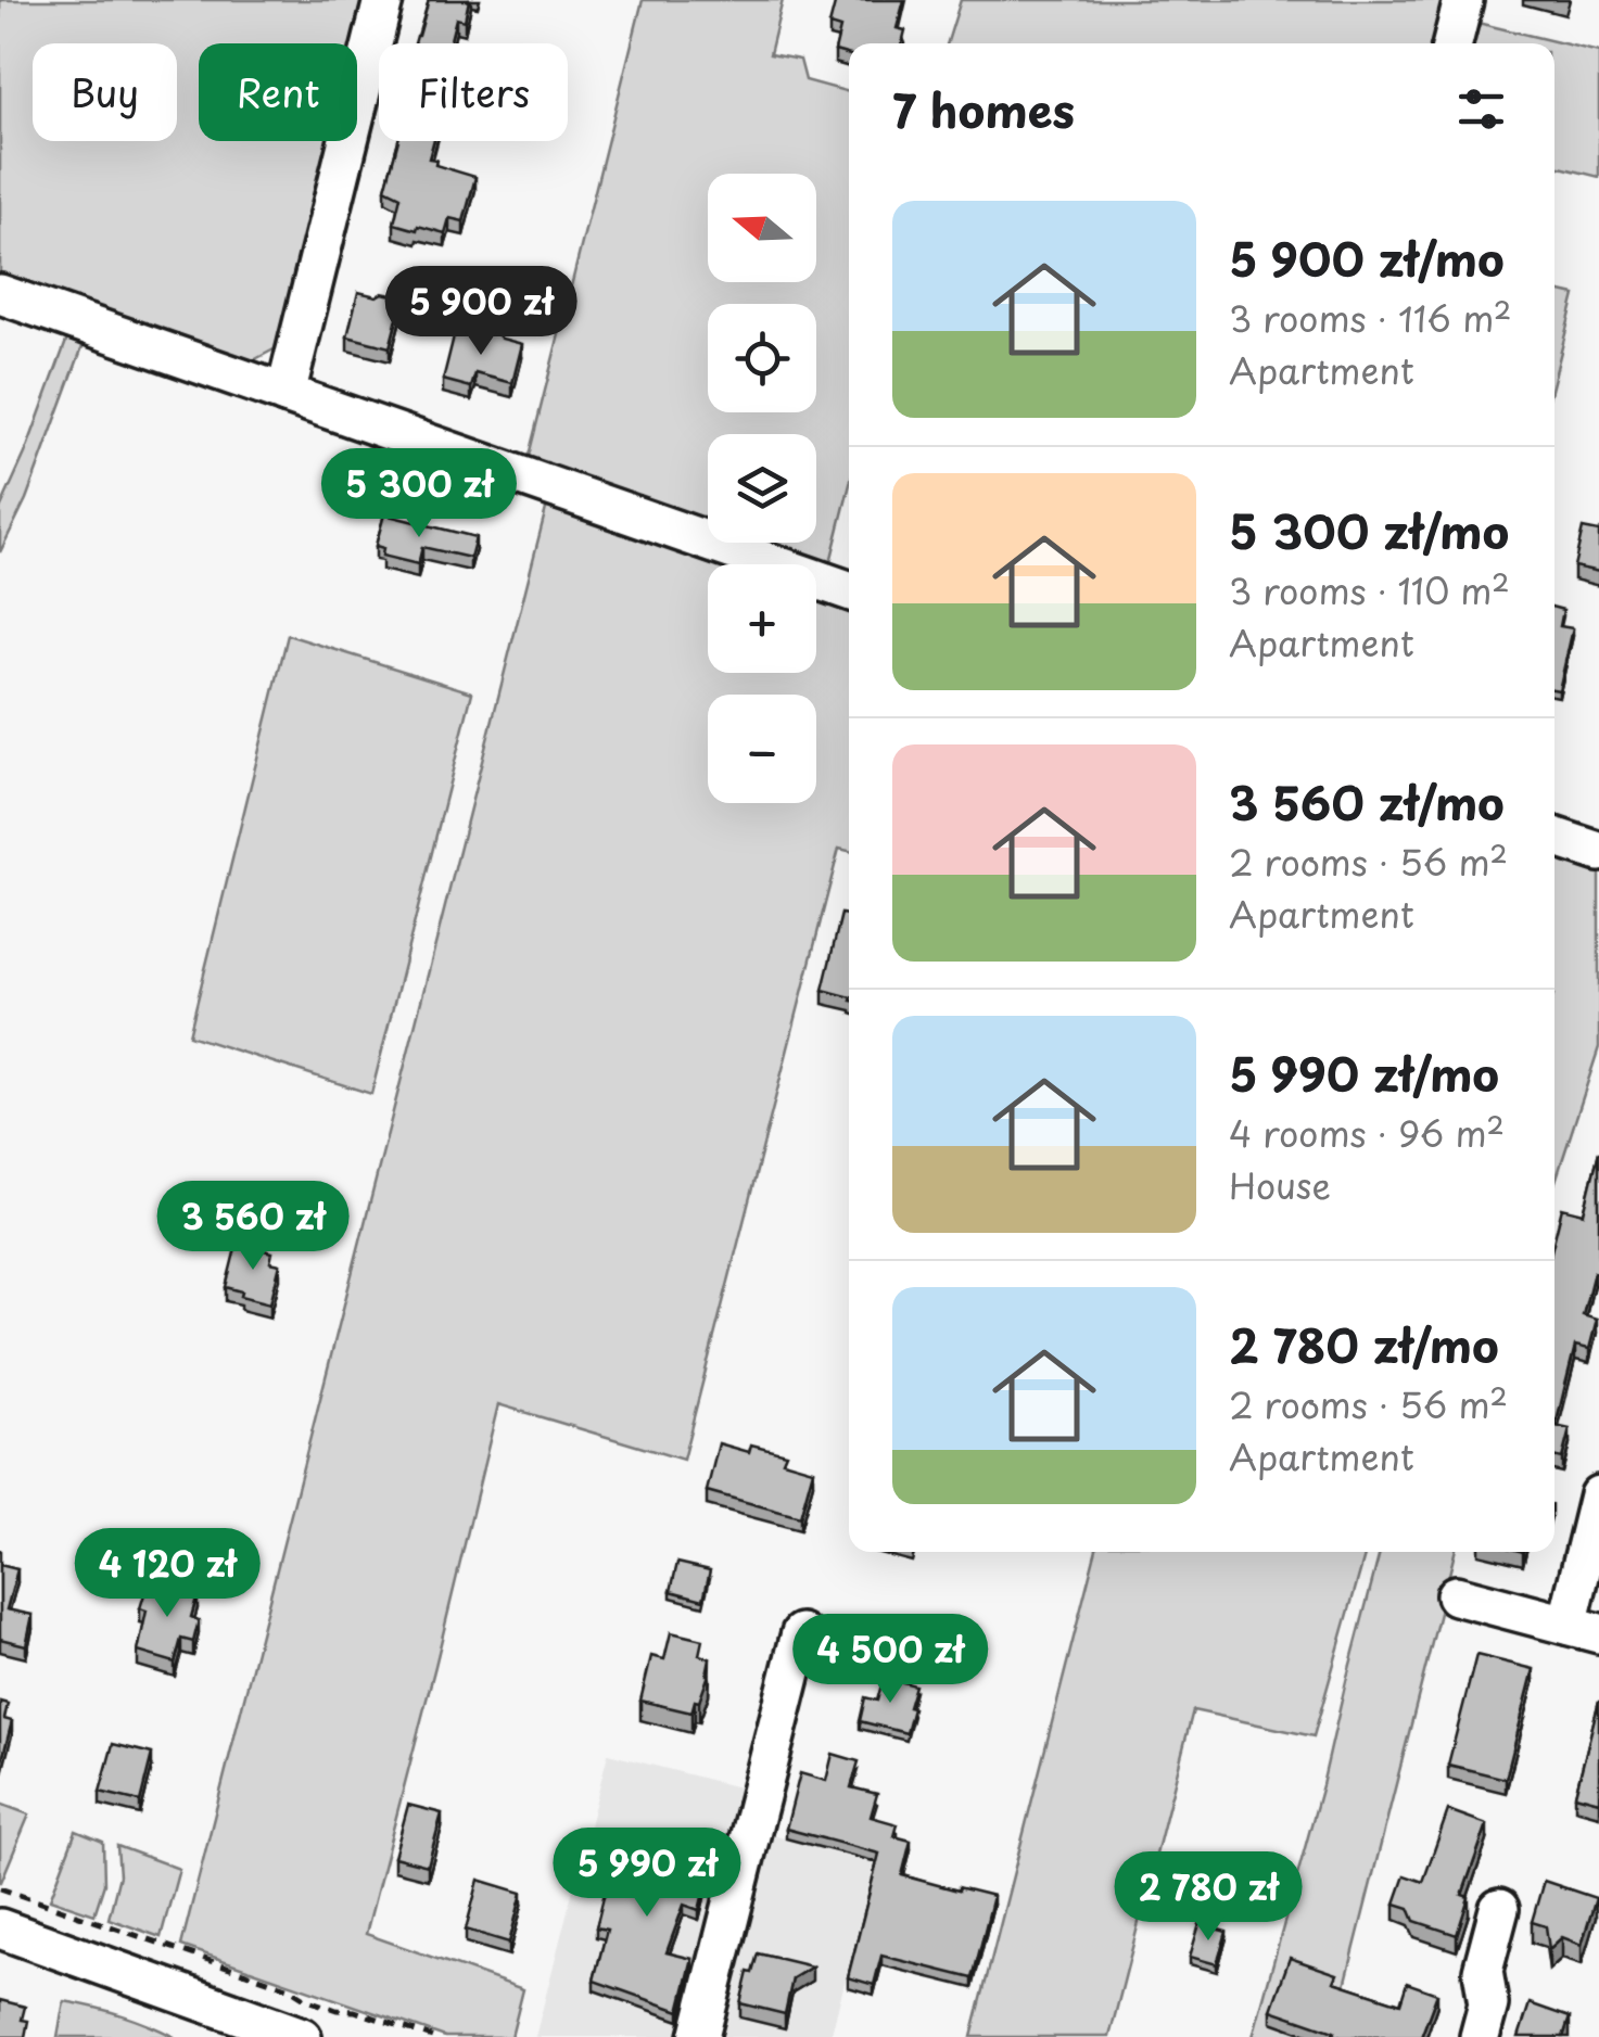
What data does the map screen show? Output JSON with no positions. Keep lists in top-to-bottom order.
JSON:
{
  "north": "left",
  "page": {
    "chip": ["Buy", "Rent", "Filters"],
    "heading": "7 homes",
    "map_buttons": ["+", "−"],
    "list": [
      {
        "name": "5 900 zł/mo",
        "note": "3 rooms · 116 m² · Apartment"
      },
      {
        "name": "5 300 zł/mo",
        "note": "3 rooms · 110 m² · Apartment"
      },
      {
        "name": "3 560 zł/mo",
        "note": "2 rooms · 56 m² · Apartment"
      },
      {
        "name": "5 990 zł/mo",
        "note": "4 rooms · 96 m² · House"
      },
      {
        "name": "2 780 zł/mo",
        "note": "2 rooms · 56 m² · Apartment"
      }
    ],
    "price": [
      "5 900 zł",
      "5 300 zł",
      "3 560 zł",
      "4 120 zł",
      "4 500 zł",
      "5 990 zł",
      "2 780 zł"
    ]
  }
}
